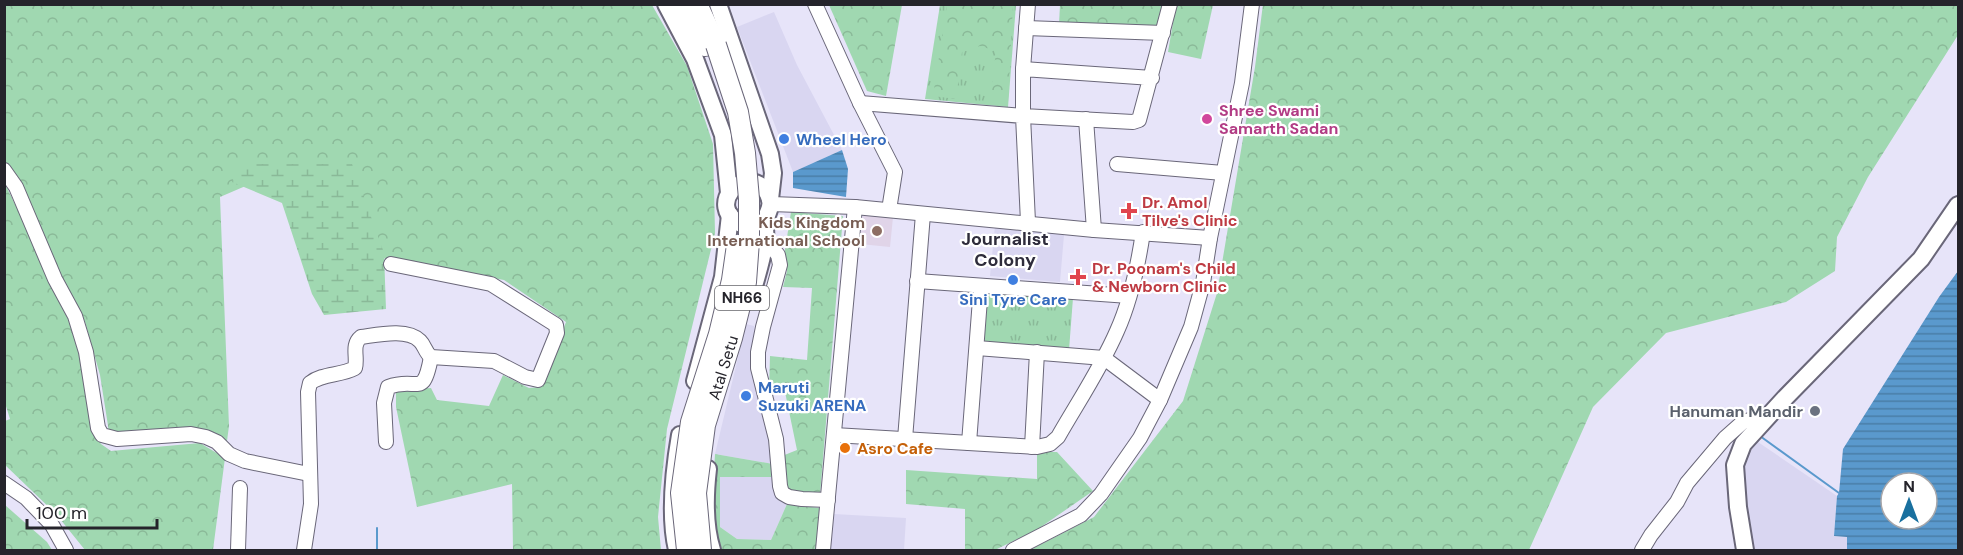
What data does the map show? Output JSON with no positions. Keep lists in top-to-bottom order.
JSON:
{
  "streets": {
    "highway": ["NH66", "Atal Setu"]
  },
  "crossings": [
    ["NH66", "Atal Setu"]
  ],
  "districts": ["Journalist Colony"],
  "places": {
    "other": [
      "Shree Swami Samarth Sadan",
      "Wheel Hero",
      "Kids Kingdom International School",
      "Sini Tyre Care",
      "Maruti Suzuki ARENA",
      "Hanuman Mandir",
      "Asro Cafe"
    ],
    "health": ["Dr. Amol Tilve's Clinic", "Dr. Poonam's Child & Newborn Clinic"]
  },
  "scale_bar": "100 m",
  "north": "top"
}
